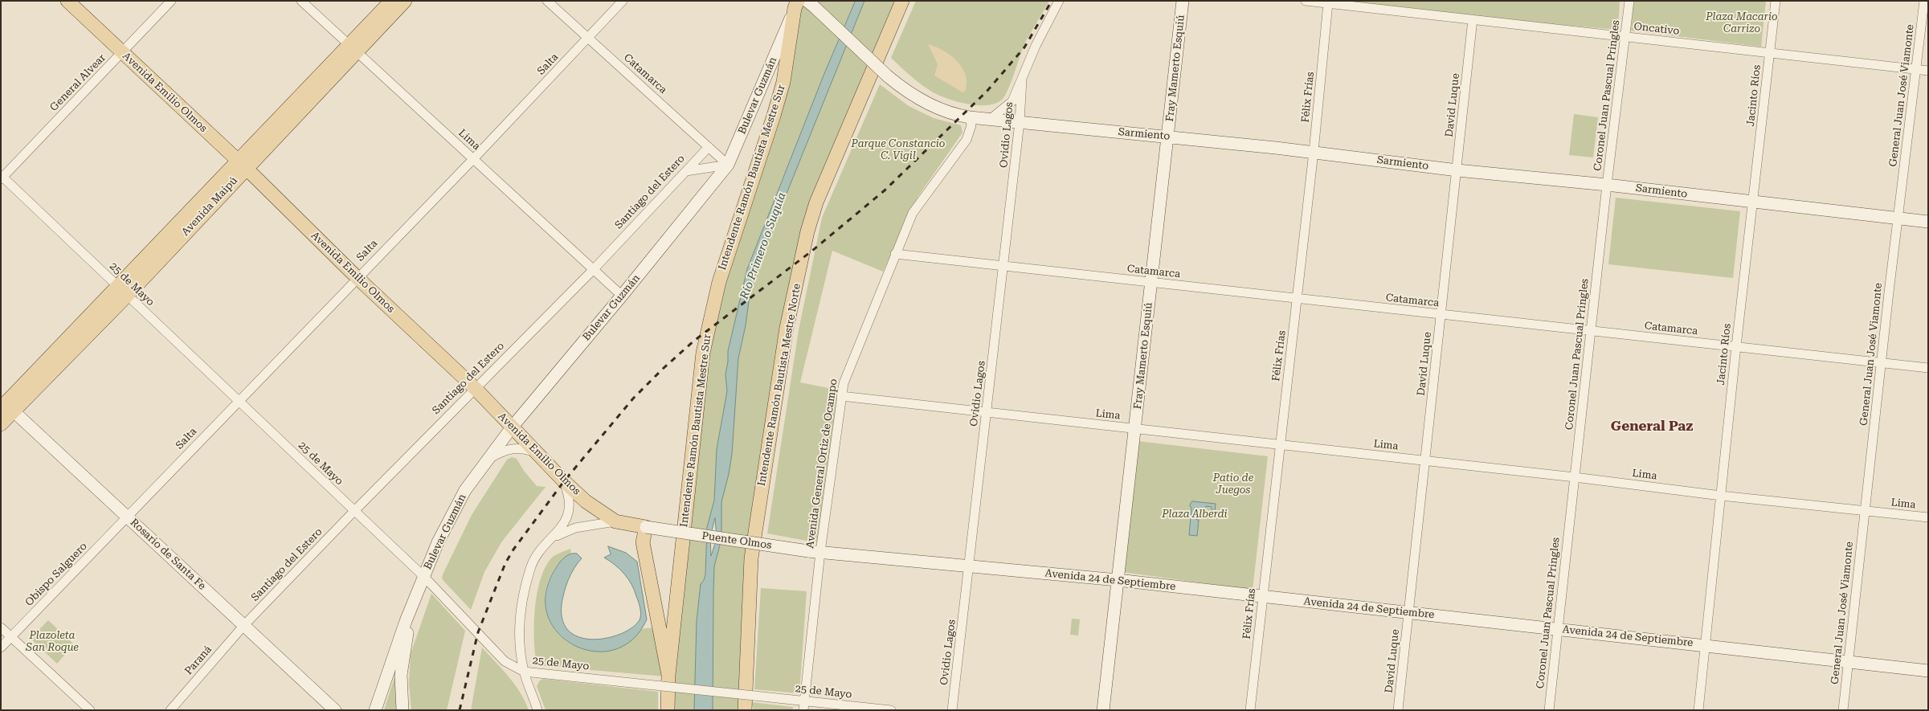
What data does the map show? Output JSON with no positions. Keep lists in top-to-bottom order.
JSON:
{
  "streets": {
    "main road": [
      "Fray Mamerto Esquiú",
      "Avenida Emilio Olmos",
      "Bulevar Guzmán",
      "Sarmiento",
      "Intendente Ramón Bautista Mestre Sur",
      "Avenida Maipú",
      "Intendente Ramón Bautista Mestre Norte",
      "Puente Olmos",
      "Rosario de Santa Fe",
      "Avenida 24 de Septiembre"
    ],
    "street": [
      "Oncativo",
      "Salta",
      "Catamarca",
      "General Alvear",
      "Coronel Juan Pascual Pringles",
      "Jacinto Ríos",
      "General Juan José Viamonte",
      "Félix Frías",
      "David Luque",
      "Ovidio Lagos",
      "Lima",
      "Santiago del Estero",
      "25 de Mayo",
      "Avenida General Ortiz de Ocampo",
      "Obispo Salguero",
      "Paraná"
    ]
  },
  "crossings": [
    ["Oncativo", "Coronel Juan Pascual Pringles"],
    ["Oncativo", "Jacinto Ríos"],
    ["Oncativo", "General Juan José Viamonte"],
    ["Oncativo", "Félix Frías"],
    ["Oncativo", "David Luque"],
    ["Salta", "Catamarca"],
    ["Salta", "Avenida Emilio Olmos"],
    ["Salta", "Lima"],
    ["Salta", "25 de Mayo"],
    ["Salta", "Rosario de Santa Fe"],
    ["Salta", "Obispo Salguero"],
    ["Fray Mamerto Esquiú", "Catamarca"],
    ["Fray Mamerto Esquiú", "Sarmiento"],
    ["Fray Mamerto Esquiú", "Lima"],
    ["Fray Mamerto Esquiú", "Avenida 24 de Septiembre"],
    ["Catamarca", "Bulevar Guzmán"],
    ["Catamarca", "Coronel Juan Pascual Pringles"],
    ["Catamarca", "Jacinto Ríos"],
    ["Catamarca", "General Juan José Viamonte"],
    ["Catamarca", "Félix Frías"],
    ["Catamarca", "David Luque"],
    ["Catamarca", "Ovidio Lagos"],
    ["Catamarca", "Santiago del Estero"],
    ["Catamarca", "Avenida General Ortiz de Ocampo"],
    ["General Alvear", "Avenida Emilio Olmos"],
    ["General Alvear", "25 de Mayo"],
    ["Avenida Emilio Olmos", "Bulevar Guzmán"],
    ["Avenida Emilio Olmos", "Santiago del Estero"],
    ["Avenida Emilio Olmos", "Avenida Maipú"],
    ["Avenida Emilio Olmos", "Puente Olmos"],
    ["Bulevar Guzmán", "Lima"],
    ["Bulevar Guzmán", "Intendente Ramón Bautista Mestre Sur"],
    ["Bulevar Guzmán", "25 de Mayo"],
    ["Coronel Juan Pascual Pringles", "Sarmiento"],
    ["Coronel Juan Pascual Pringles", "Lima"],
    ["Coronel Juan Pascual Pringles", "Avenida 24 de Septiembre"],
    ["Jacinto Ríos", "Sarmiento"],
    ["Jacinto Ríos", "Lima"],
    ["Jacinto Ríos", "Avenida 24 de Septiembre"],
    ["General Juan José Viamonte", "Sarmiento"],
    ["General Juan José Viamonte", "Lima"],
    ["General Juan José Viamonte", "Avenida 24 de Septiembre"],
    ["Félix Frías", "Sarmiento"],
    ["Félix Frías", "Lima"],
    ["Félix Frías", "Avenida 24 de Septiembre"],
    ["David Luque", "Sarmiento"],
    ["David Luque", "Lima"],
    ["David Luque", "Avenida 24 de Septiembre"],
    ["Sarmiento", "Ovidio Lagos"],
    ["Sarmiento", "Avenida General Ortiz de Ocampo"],
    ["Ovidio Lagos", "Lima"],
    ["Ovidio Lagos", "Avenida 24 de Septiembre"],
    ["Lima", "Santiago del Estero"],
    ["Lima", "Avenida Maipú"],
    ["Lima", "Avenida General Ortiz de Ocampo"],
    ["Intendente Ramón Bautista Mestre Sur", "25 de Mayo"],
    ["Santiago del Estero", "25 de Mayo"],
    ["Santiago del Estero", "Rosario de Santa Fe"],
    ["Santiago del Estero", "Paraná"],
    ["Avenida Maipú", "25 de Mayo"],
    ["Avenida Maipú", "Rosario de Santa Fe"],
    ["25 de Mayo", "Avenida General Ortiz de Ocampo"],
    ["Avenida General Ortiz de Ocampo", "Puente Olmos"],
    ["Avenida General Ortiz de Ocampo", "Avenida 24 de Septiembre"],
    ["Puente Olmos", "Avenida 24 de Septiembre"],
    ["Rosario de Santa Fe", "Obispo Salguero"],
    ["Rosario de Santa Fe", "Paraná"]
  ],
  "districts": ["General Paz"],
  "water": ["Río Primero o Suquía"],
  "parks": [
    "Plaza Macario Carrizo",
    "Parque Constancio C. Vigil",
    "Patio de Juegos",
    "Plaza Alberdi",
    "Plazoleta San Roque"
  ]
}
